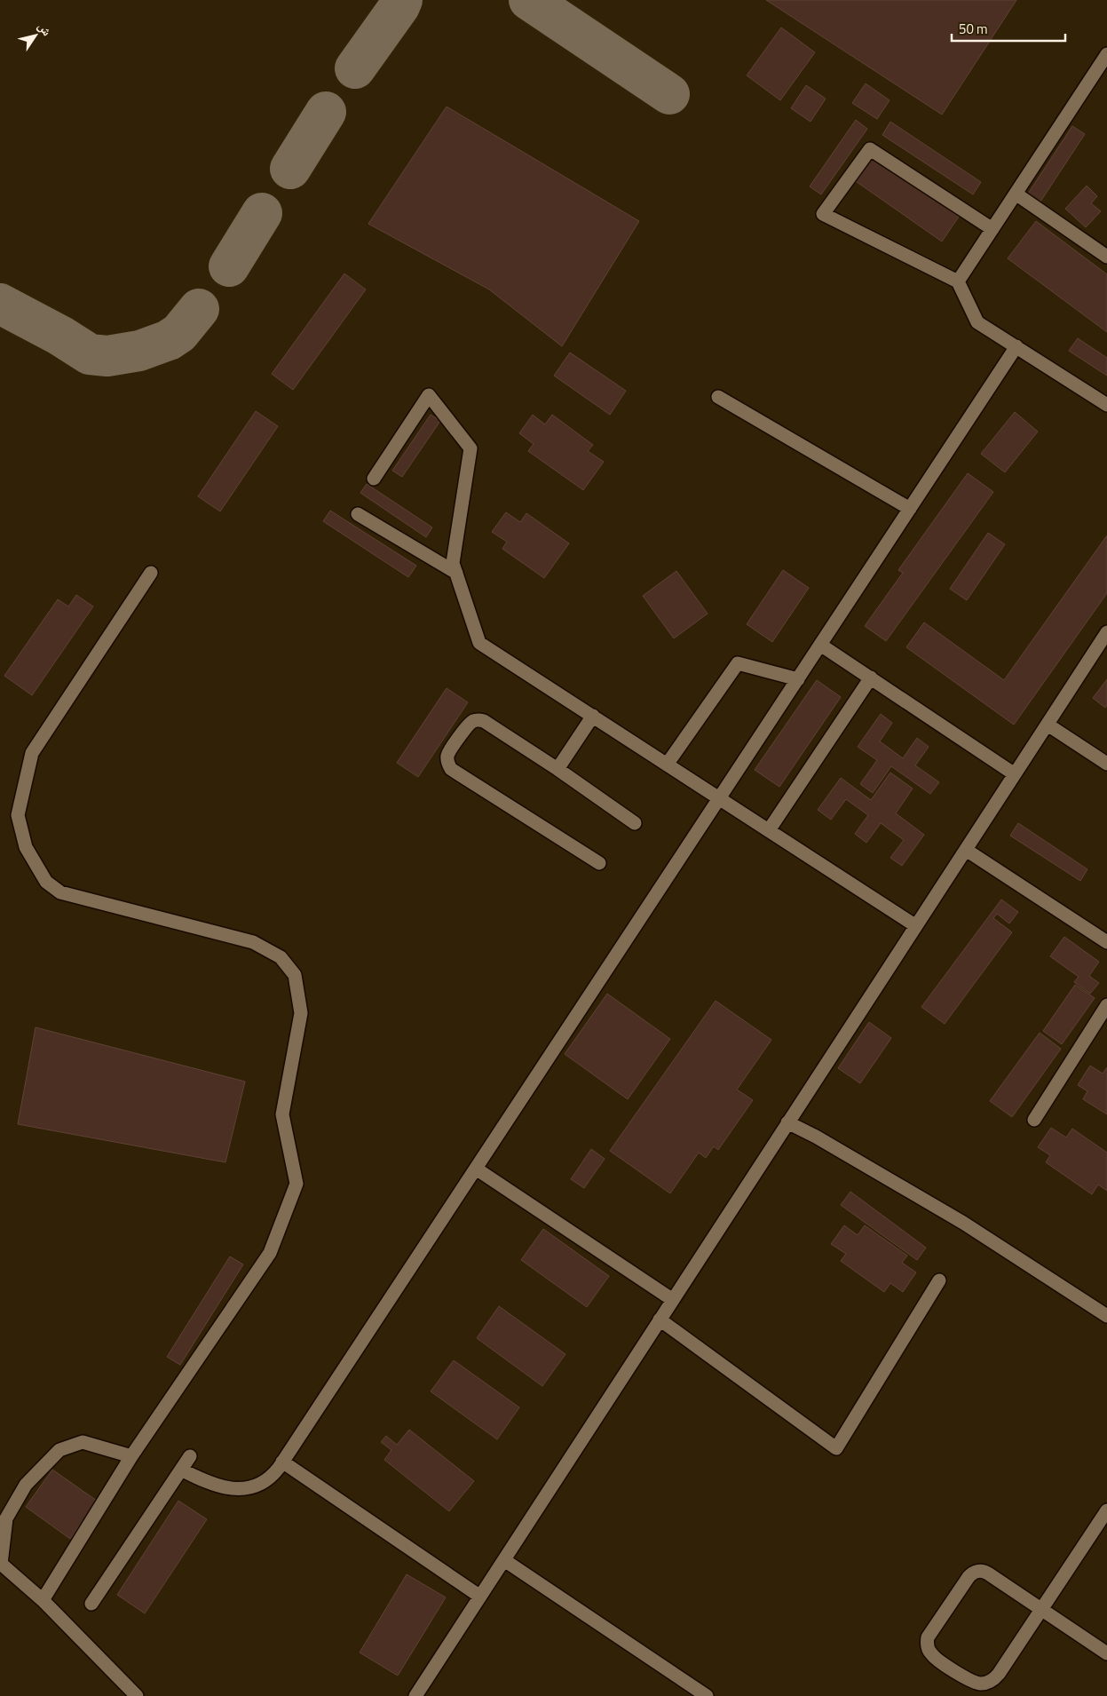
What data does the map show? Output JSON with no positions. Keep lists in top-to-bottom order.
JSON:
{
  "scale_bar": "50 m",
  "north": "top right"
}
